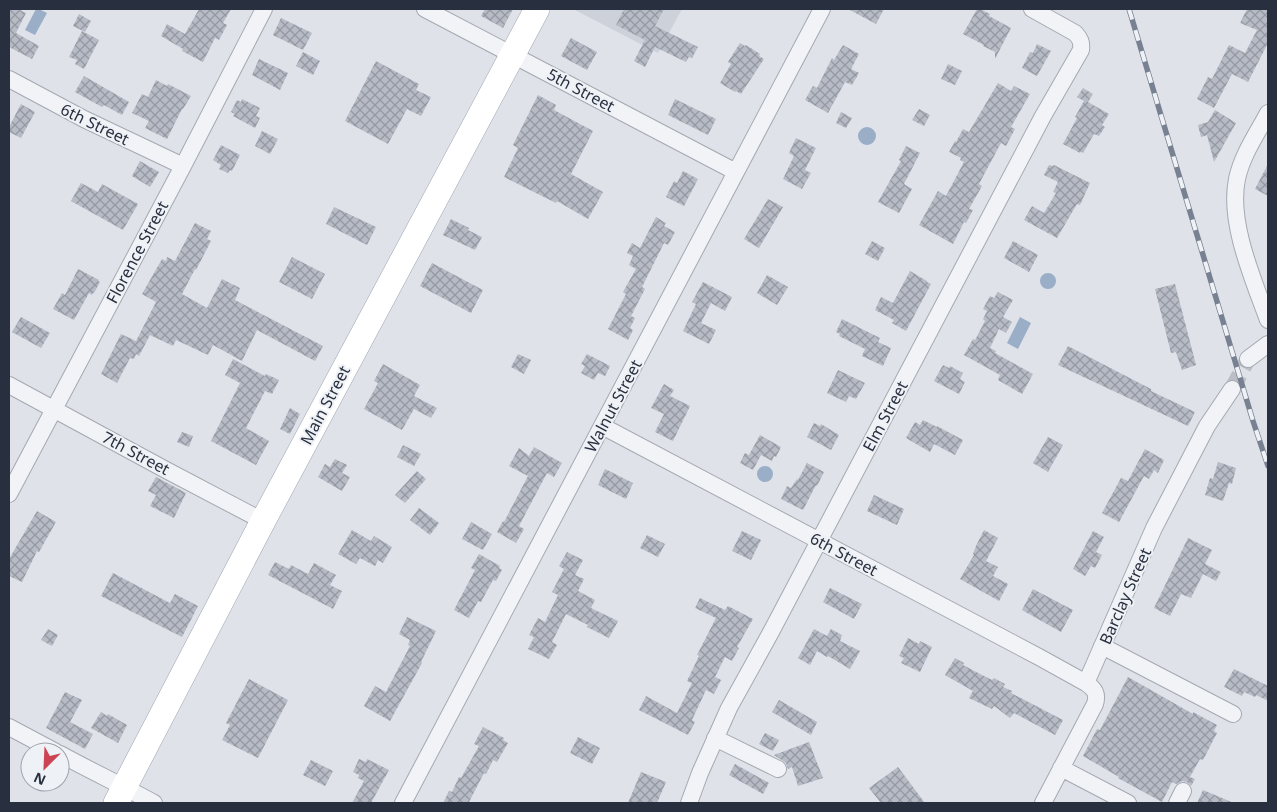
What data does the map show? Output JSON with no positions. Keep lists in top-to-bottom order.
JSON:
{
  "streets": {
    "main road": ["Main Street"],
    "street": [
      "5th Street",
      "6th Street",
      "Florence Street",
      "Walnut Street",
      "Elm Street",
      "7th Street",
      "Barclay Street"
    ]
  },
  "crossings": [
    ["5th Street", "Main Street"],
    ["5th Street", "Walnut Street"],
    ["6th Street", "Florence Street"],
    ["6th Street", "Walnut Street"],
    ["6th Street", "Elm Street"],
    ["6th Street", "Barclay Street"],
    ["Florence Street", "7th Street"],
    ["Main Street", "7th Street"]
  ],
  "north": "bottom left"
}
